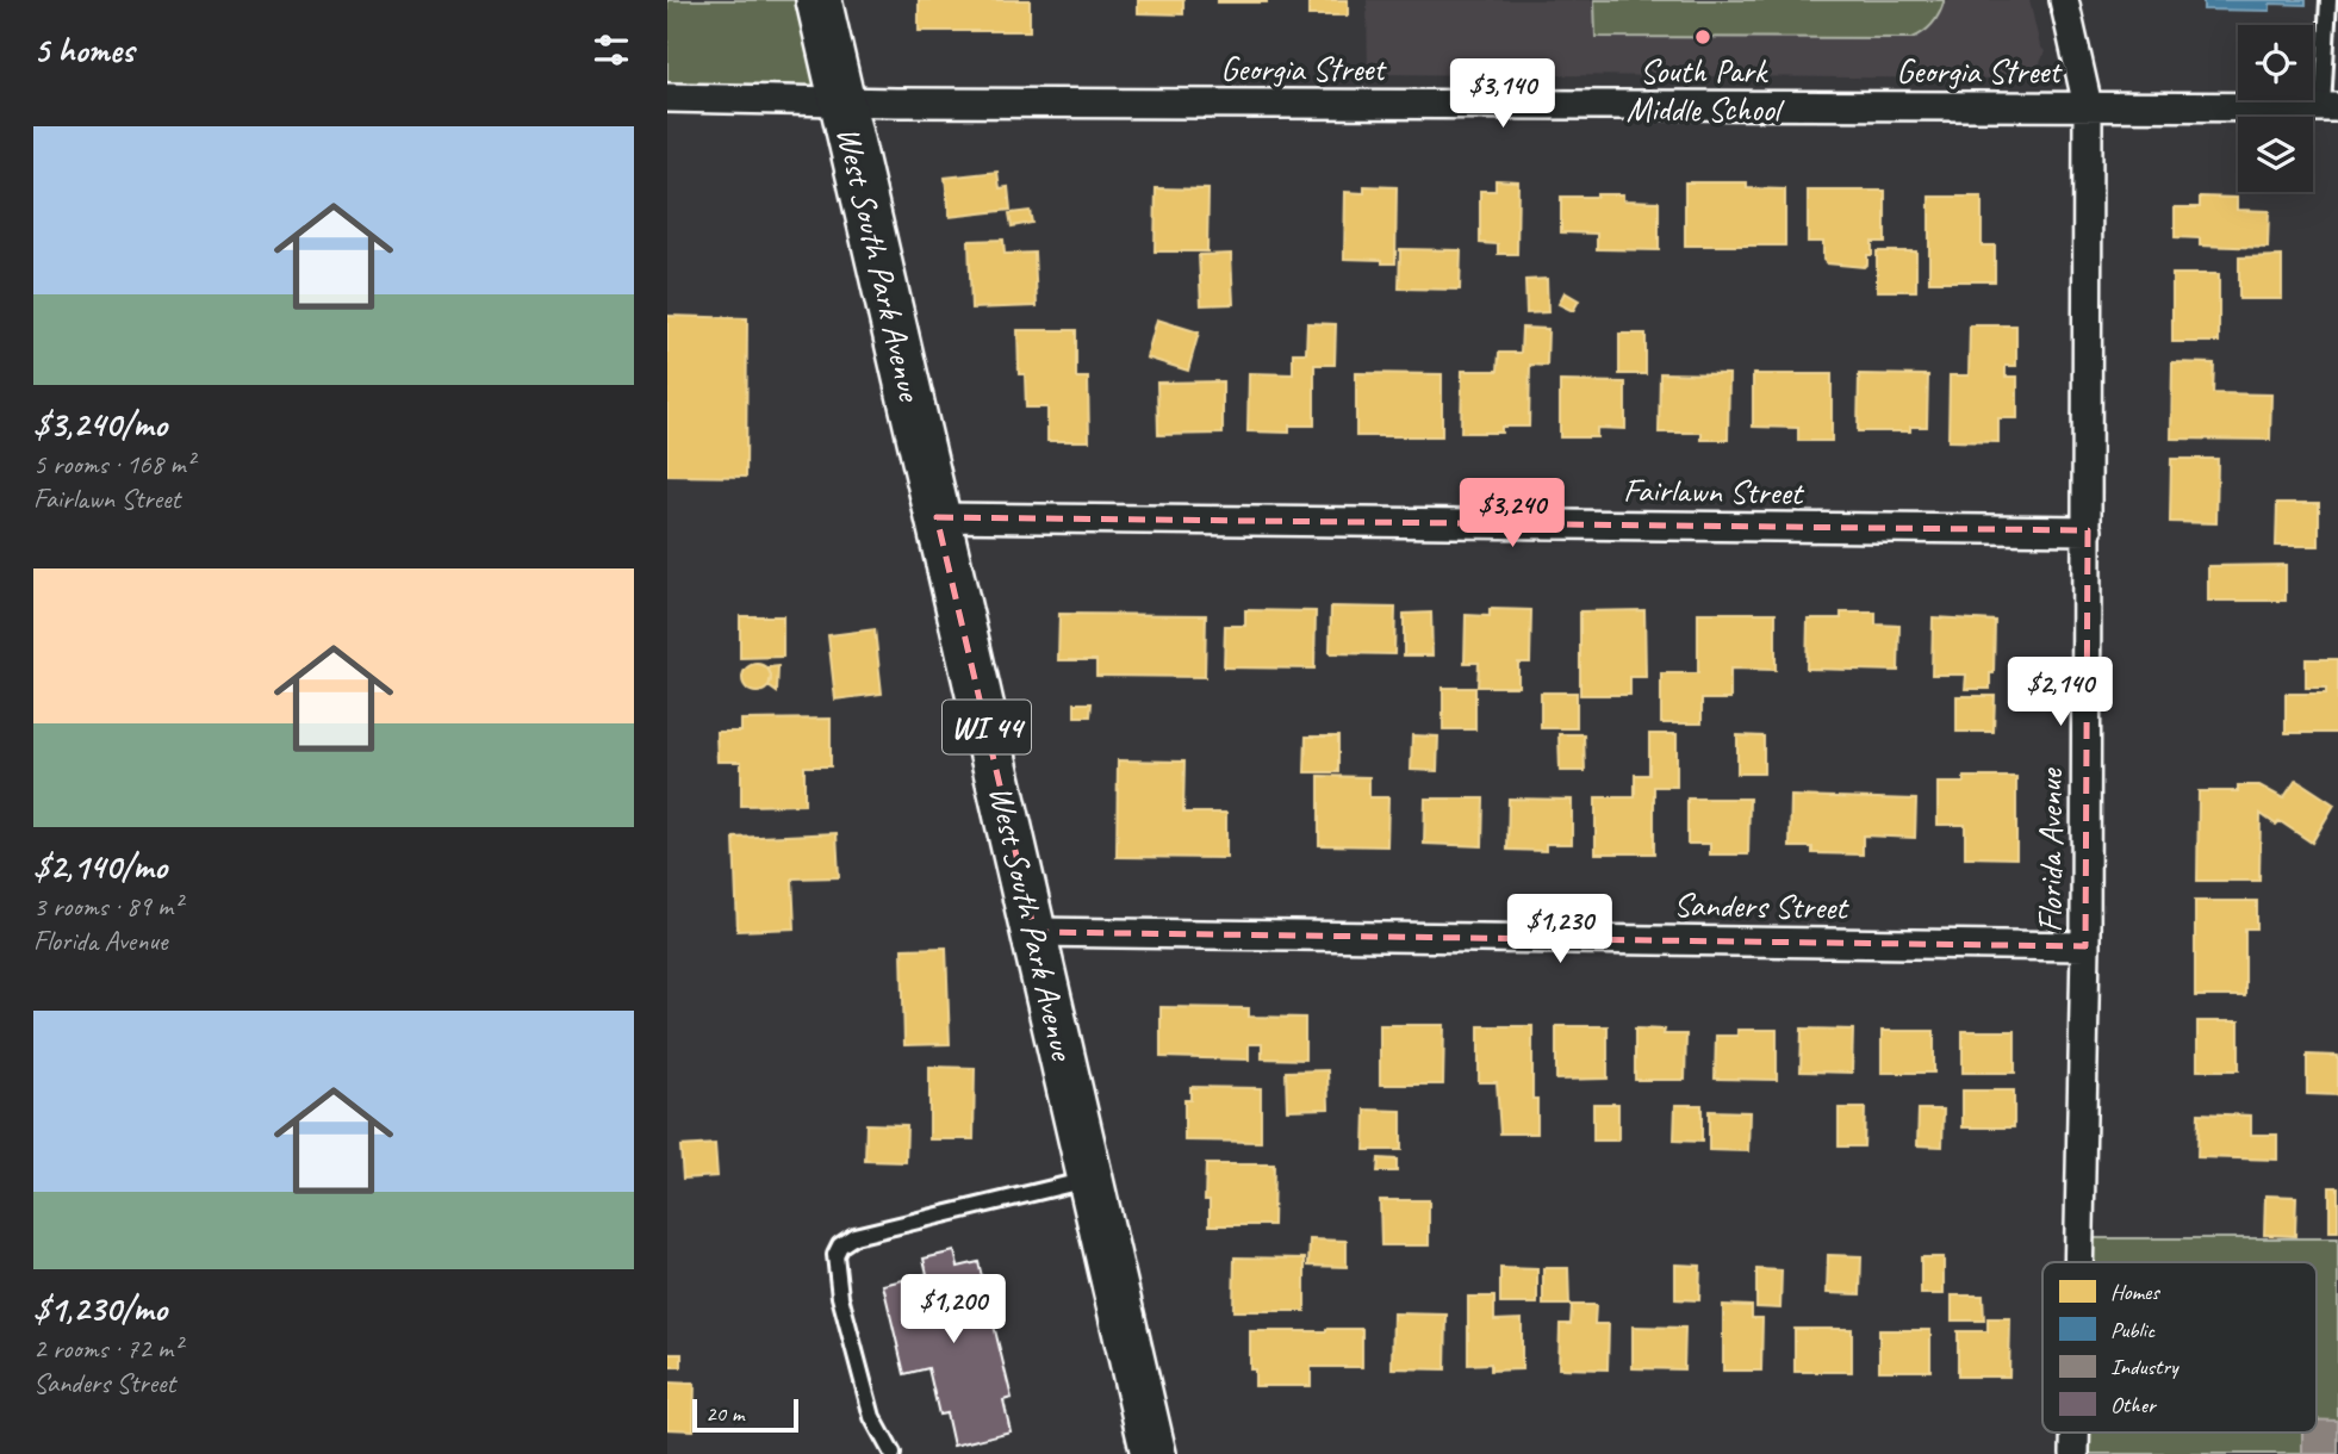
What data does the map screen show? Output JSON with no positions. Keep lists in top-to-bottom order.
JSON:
{
  "streets": {
    "main road": ["West South Park Avenue", "WI 44"],
    "street": [
      "Georgia Street",
      "Fairlawn Street",
      "Florida Avenue",
      "Sanders Street"
    ]
  },
  "crossings": [
    ["Georgia Street", "West South Park Avenue"],
    ["Georgia Street", "Florida Avenue"],
    ["West South Park Avenue", "Fairlawn Street"],
    ["West South Park Avenue", "Sanders Street"],
    ["Fairlawn Street", "Florida Avenue"],
    ["Florida Avenue", "Sanders Street"]
  ],
  "places": ["South Park Middle School"],
  "legend": [
    "Homes",
    "Public",
    "Industry",
    "Other"
  ],
  "scale_bar": "20 m",
  "page": {
    "heading": "5 homes",
    "price": [
      "$3,140",
      "$3,240",
      "$2,140",
      "$1,230",
      "$1,200"
    ],
    "list": [
      {
        "name": "$3,240/mo",
        "note": "5 rooms · 168 m² · Fairlawn Street"
      },
      {
        "name": "$2,140/mo",
        "note": "3 rooms · 89 m² · Florida Avenue"
      },
      {
        "name": "$1,230/mo",
        "note": "2 rooms · 72 m² · Sanders Street"
      }
    ],
    "scale": "20 m"
  }
}
